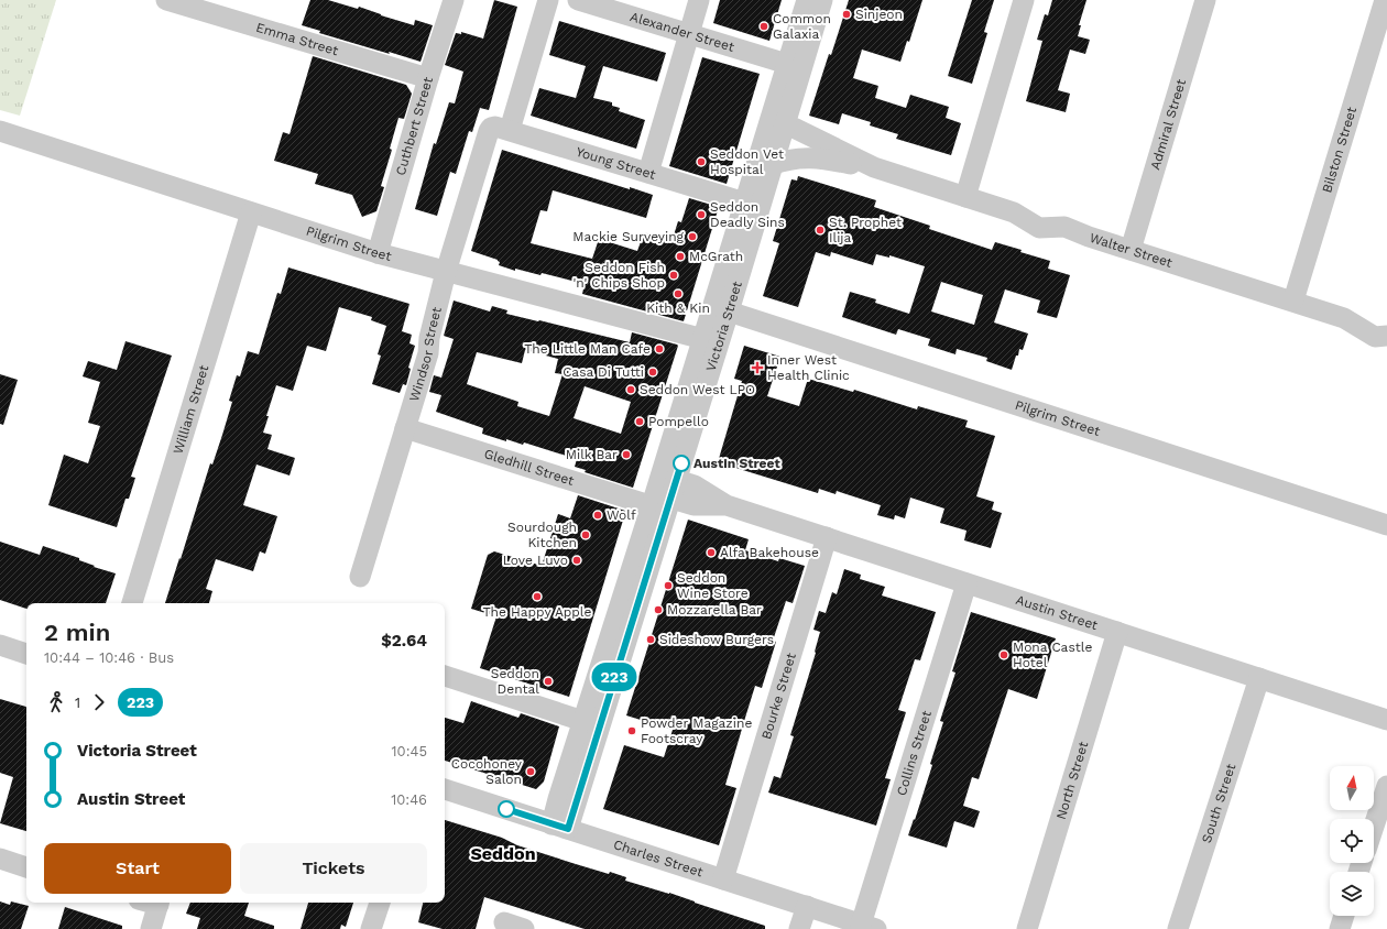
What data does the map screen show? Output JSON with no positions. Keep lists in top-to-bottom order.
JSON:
{
  "streets": {
    "street": [
      "Alexander Street",
      "Emma Street",
      "Admiral Street",
      "Cuthbert Street",
      "Bilston Street",
      "Young Street",
      "Pilgrim Street",
      "Walter Street",
      "Victoria Street",
      "Windsor Street",
      "William Street",
      "Gledhill Street",
      "Austin Street",
      "Bourke Street",
      "Collins Street",
      "North Street",
      "South Street",
      "Charles Street"
    ]
  },
  "crossings": [
    ["Alexander Street", "Victoria Street"],
    ["Emma Street", "Cuthbert Street"],
    ["Admiral Street", "Walter Street"],
    ["Cuthbert Street", "Pilgrim Street"],
    ["Bilston Street", "Walter Street"],
    ["Young Street", "Victoria Street"],
    ["Young Street", "Windsor Street"],
    ["Pilgrim Street", "Victoria Street"],
    ["Pilgrim Street", "Windsor Street"],
    ["Pilgrim Street", "William Street"],
    ["Walter Street", "Victoria Street"],
    ["Victoria Street", "Gledhill Street"],
    ["Victoria Street", "Austin Street"],
    ["Victoria Street", "Charles Street"],
    ["Windsor Street", "Gledhill Street"],
    ["Gledhill Street", "Austin Street"],
    ["Austin Street", "Bourke Street"],
    ["Austin Street", "Collins Street"],
    ["Austin Street", "North Street"],
    ["Austin Street", "South Street"],
    ["Bourke Street", "Charles Street"],
    ["Collins Street", "Charles Street"]
  ],
  "districts": ["Seddon"],
  "places": {
    "other": [
      "Sinjeon",
      "Common Galaxia",
      "Seddon Vet Hospital",
      "Seddon Deadly Sins",
      "St. Prophet Ilija",
      "Mackie Surveying",
      "McGrath",
      "Seddon Fish 'n' Chips Shop",
      "Kith & Kin",
      "The Little Man Cafe",
      "Casa Di Tutti",
      "Seddon West LPO",
      "Pompello",
      "Milk Bar",
      "Austin Street",
      "Wolf",
      "Sourdough Kitchen",
      "Alfa Bakehouse",
      "Love Luvo",
      "Seddon Wine Store",
      "The Happy Apple",
      "Mozzarella Bar",
      "Sideshow Burgers",
      "Mona Castle Hotel",
      "Seddon Dental",
      "Powder Magazine Footscray",
      "Cocohoney Salon"
    ],
    "health": ["Inner West Health Clinic"]
  },
  "lines": ["bus line 223"],
  "north": "top",
  "page": {
    "on_map": "223",
    "heading": ["2 min", "10:44 – 10:46 · Bus", "$2.64"],
    "legs": ["1", "223"],
    "list": [
      {
        "name": "Victoria Street",
        "value": "10:45"
      },
      {
        "name": "Austin Street",
        "value": "10:46"
      }
    ],
    "buttons": ["Start", "Tickets"]
  }
}
